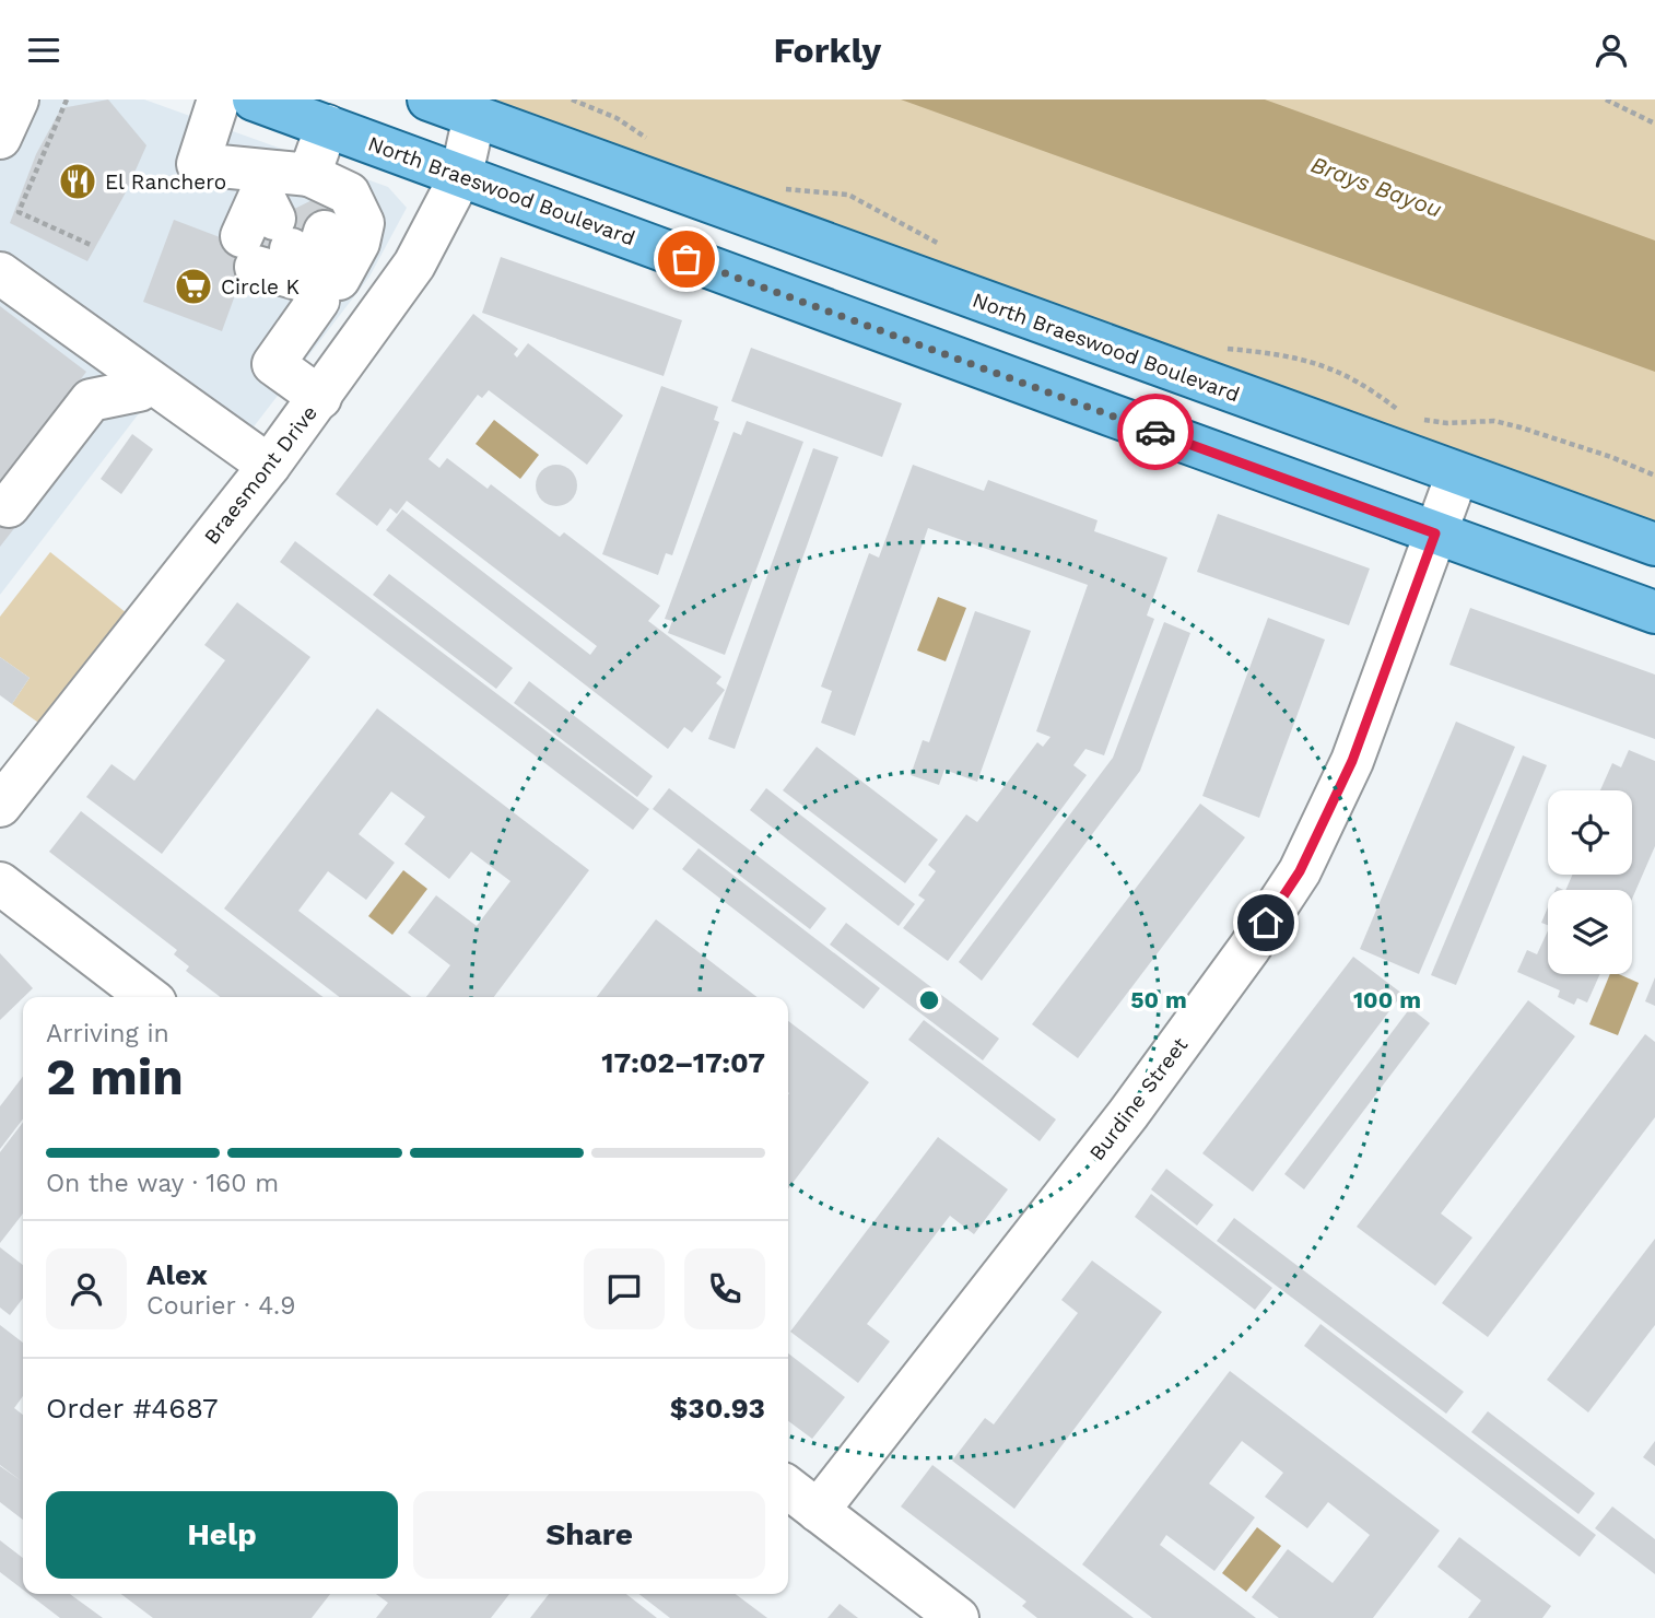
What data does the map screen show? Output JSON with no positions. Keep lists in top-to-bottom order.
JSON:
{
  "streets": {
    "main road": ["North Braeswood Boulevard"],
    "street": ["Braesmont Drive", "Burdine Street"]
  },
  "crossings": [
    ["North Braeswood Boulevard", "Braesmont Drive"],
    ["North Braeswood Boulevard", "Burdine Street"]
  ],
  "water": ["Brays Bayou"],
  "places": {
    "restaurant": ["El Ranchero"],
    "supermarket": ["Circle K"]
  },
  "page": {
    "header": "Forkly",
    "heading": ["2 min", "Arriving in", "17:02–17:07"],
    "panel": [
      "Alex",
      "Courier · 4.9",
      "Order #4687",
      "$30.93"
    ],
    "bar": "On the way · 160 m",
    "buttons": ["Help", "Share"]
  },
  "rings": ["50 m", "100 m"]
}
